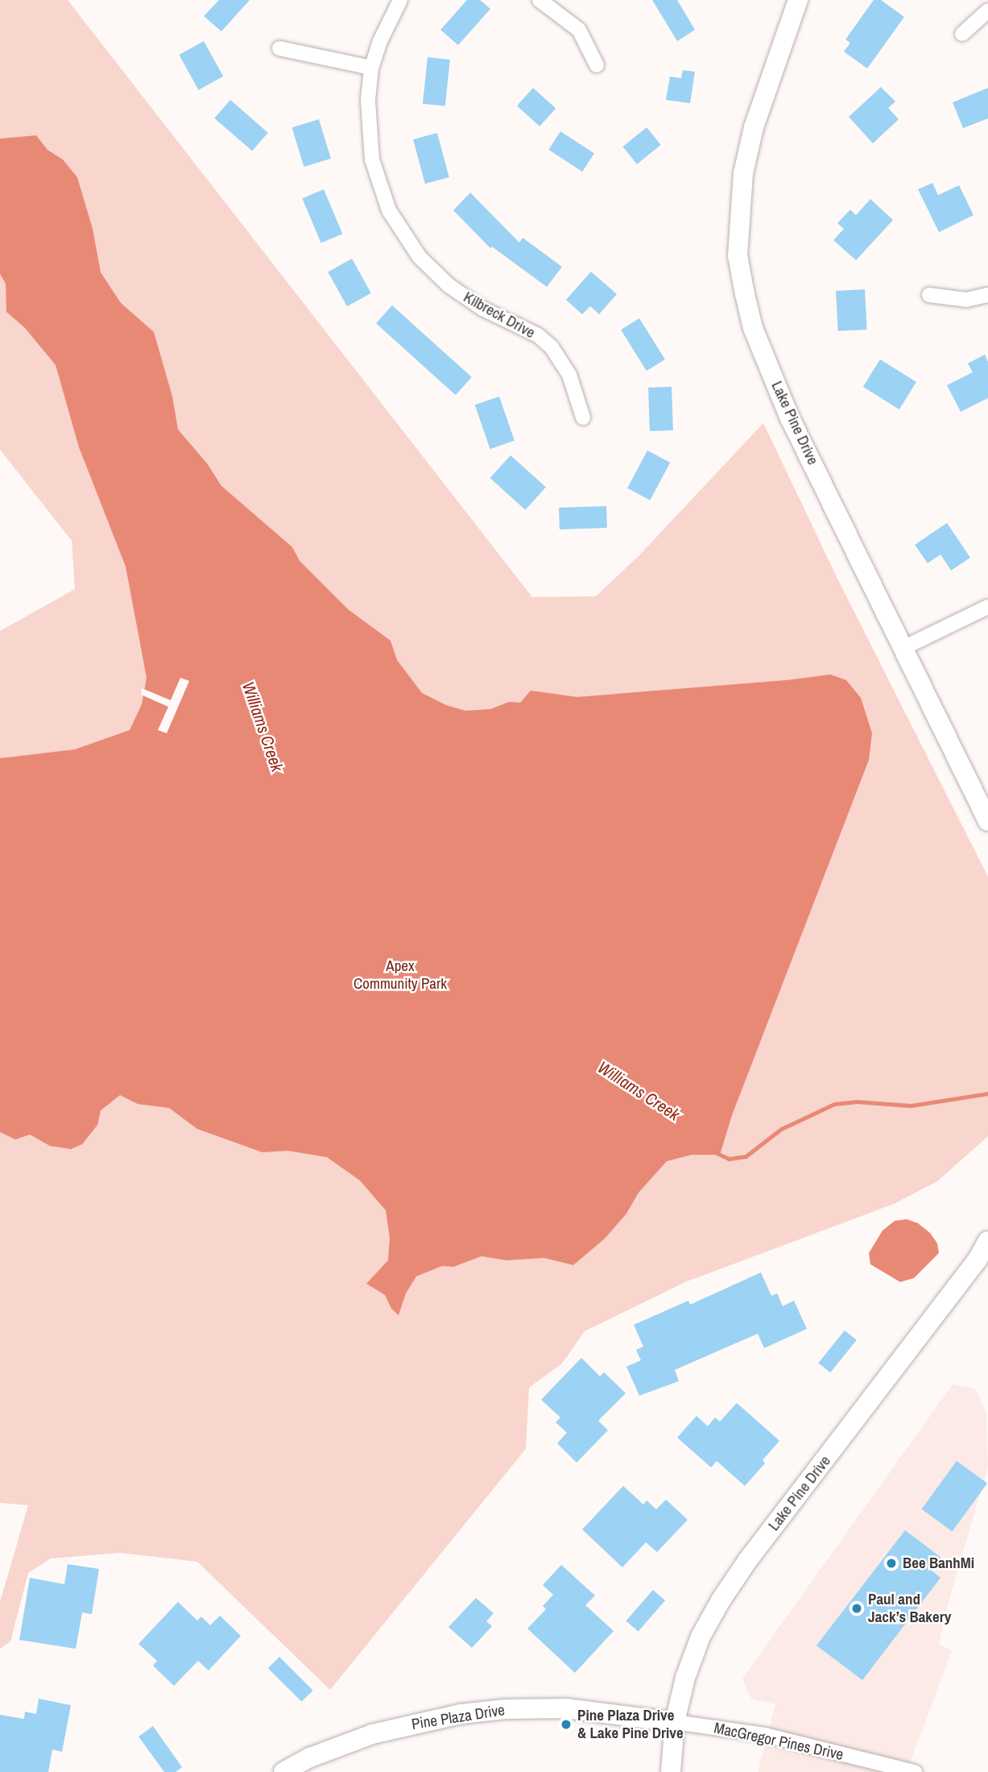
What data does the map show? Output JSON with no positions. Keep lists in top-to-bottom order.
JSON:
{
  "streets": {
    "main road": ["Lake Pine Drive", "Pine Plaza Drive"],
    "street": ["Kilbreck Drive", "MacGregor Pines Drive"]
  },
  "crossings": [
    ["Lake Pine Drive", "Pine Plaza Drive"],
    ["Lake Pine Drive", "MacGregor Pines Drive"],
    ["Pine Plaza Drive", "MacGregor Pines Drive"]
  ],
  "water": ["Williams Creek"],
  "parks": ["Apex Community Park"],
  "places": ["Bee BanhMi", "Paul and Jack’s Bakery", "Pine Plaza Drive & Lake Pine Drive"]
}
